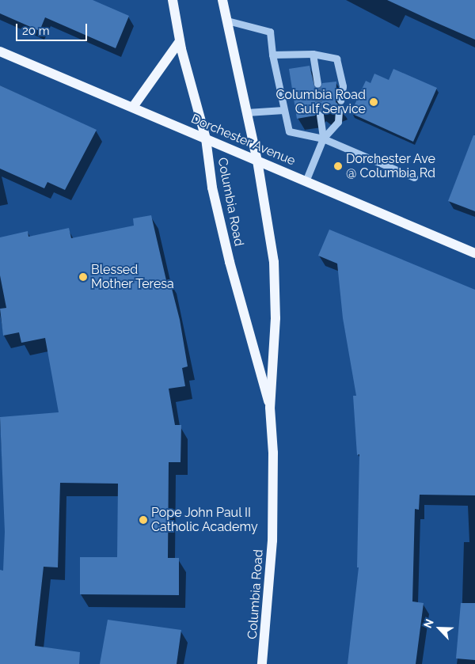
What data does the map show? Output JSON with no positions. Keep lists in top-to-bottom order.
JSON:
{
  "streets": {
    "main road": ["Dorchester Avenue", "Columbia Road"]
  },
  "crossings": [
    ["Dorchester Avenue", "Columbia Road"]
  ],
  "places": [
    "Columbia Road Gulf Service",
    "Dorchester Ave @ Columbia Rd",
    "Blessed Mother Teresa",
    "Pope John Paul II Catholic Academy"
  ],
  "scale_bar": "20 m",
  "north": "top left"
}
